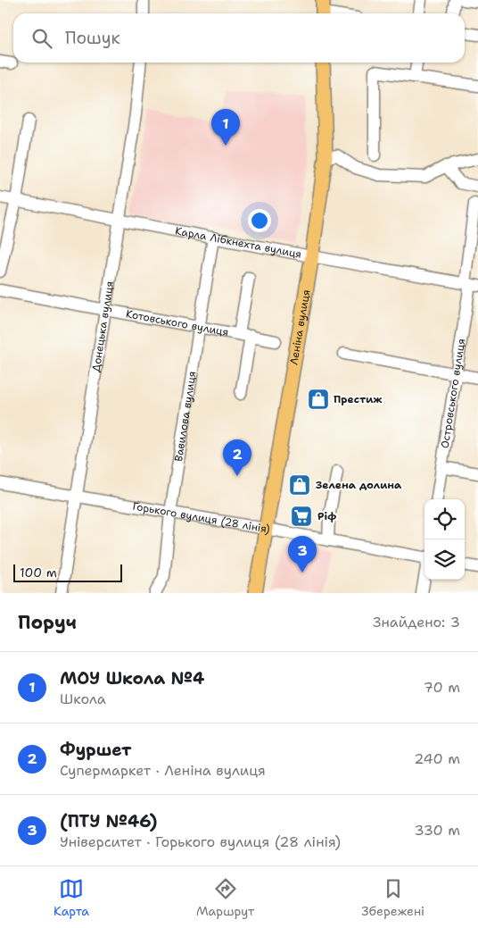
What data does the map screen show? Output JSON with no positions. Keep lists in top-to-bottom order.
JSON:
{
  "streets": {
    "main road": ["Леніна вулиця"],
    "street": [
      "Карла Лібкнехта вулиця",
      "Котовського вулиця",
      "Донецька вулиця",
      "Островського вулиця",
      "Вавилова вулиця",
      "Горького вулиця (28 лiнiя)"
    ]
  },
  "crossings": [
    ["Карла Лібкнехта вулиця", "Донецька вулиця"],
    ["Карла Лібкнехта вулиця", "Леніна вулиця"],
    ["Карла Лібкнехта вулиця", "Островського вулиця"],
    ["Карла Лібкнехта вулиця", "Вавилова вулиця"],
    ["Котовського вулиця", "Донецька вулиця"],
    ["Котовського вулиця", "Вавилова вулиця"],
    ["Донецька вулиця", "Горького вулиця (28 лiнiя)"],
    ["Леніна вулиця", "Горького вулиця (28 лiнiя)"],
    ["Вавилова вулиця", "Горького вулиця (28 лiнiя)"]
  ],
  "places": {
    "shop": ["Престиж", "Зелена долина"],
    "supermarket": ["Ріф"]
  },
  "scale_bar": "100 m",
  "page": {
    "search": "Пошук",
    "pins": ["1", "2", "3"],
    "scale": "100 m",
    "heading": ["Поруч", "Знайдено: 3"],
    "list": [
      {
        "mark": "1",
        "name": "МОУ Школа №4",
        "note": "Школа",
        "value": "70 m"
      },
      {
        "mark": "2",
        "name": "Фуршет",
        "note": "Супермаркет · Леніна вулиця",
        "value": "240 m"
      },
      {
        "mark": "3",
        "name": "(ПТУ №46)",
        "note": "Університет · Горького вулиця (28 лiнiя)",
        "value": "330 m"
      }
    ],
    "nav": ["Карта", "Маршрут", "Збережені"]
  }
}
